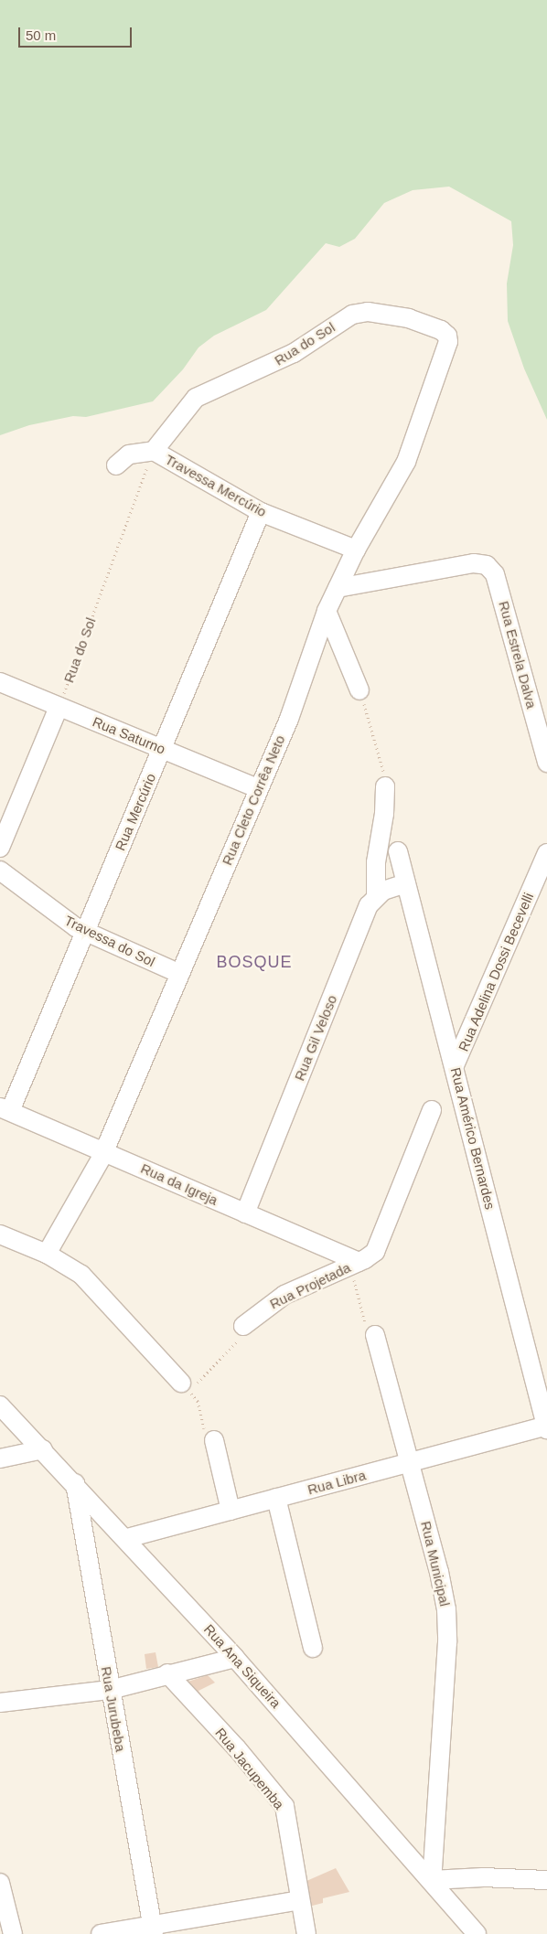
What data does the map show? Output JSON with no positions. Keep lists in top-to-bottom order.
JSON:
{
  "streets": {
    "street": [
      "Rua do Sol",
      "Travessa Mercúrio",
      "Rua Estrela Dalva",
      "Rua Saturno",
      "Rua Cleto Corrêa Neto",
      "Rua Mercúrio",
      "Travessa do Sol",
      "Rua Adelina Dossi Becevelli",
      "Rua Gil Veloso",
      "Rua Américo Bernardes",
      "Rua da Igreja",
      "Rua Projetada",
      "Rua Libra",
      "Rua Municipal",
      "Rua Ana Siqueira",
      "Rua Jurubeba",
      "Rua Jacupemba"
    ]
  },
  "crossings": [
    ["Rua do Sol", "Travessa Mercúrio"],
    ["Rua do Sol", "Rua Saturno"],
    ["Rua do Sol", "Rua Cleto Corrêa Neto"],
    ["Travessa Mercúrio", "Rua Cleto Corrêa Neto"],
    ["Travessa Mercúrio", "Rua Mercúrio"],
    ["Rua Estrela Dalva", "Rua Cleto Corrêa Neto"],
    ["Rua Saturno", "Rua Cleto Corrêa Neto"],
    ["Rua Saturno", "Rua Mercúrio"],
    ["Rua Cleto Corrêa Neto", "Travessa do Sol"],
    ["Rua Cleto Corrêa Neto", "Rua da Igreja"],
    ["Rua Mercúrio", "Travessa do Sol"],
    ["Rua Mercúrio", "Rua da Igreja"],
    ["Rua Adelina Dossi Becevelli", "Rua Américo Bernardes"],
    ["Rua Gil Veloso", "Rua da Igreja"],
    ["Rua Américo Bernardes", "Rua Libra"],
    ["Rua da Igreja", "Rua Projetada"],
    ["Rua Libra", "Rua Municipal"],
    ["Rua Libra", "Rua Ana Siqueira"],
    ["Rua Municipal", "Rua Ana Siqueira"],
    ["Rua Ana Siqueira", "Rua Jurubeba"]
  ],
  "districts": ["BOSQUE"],
  "scale_bar": "50 m"
}
